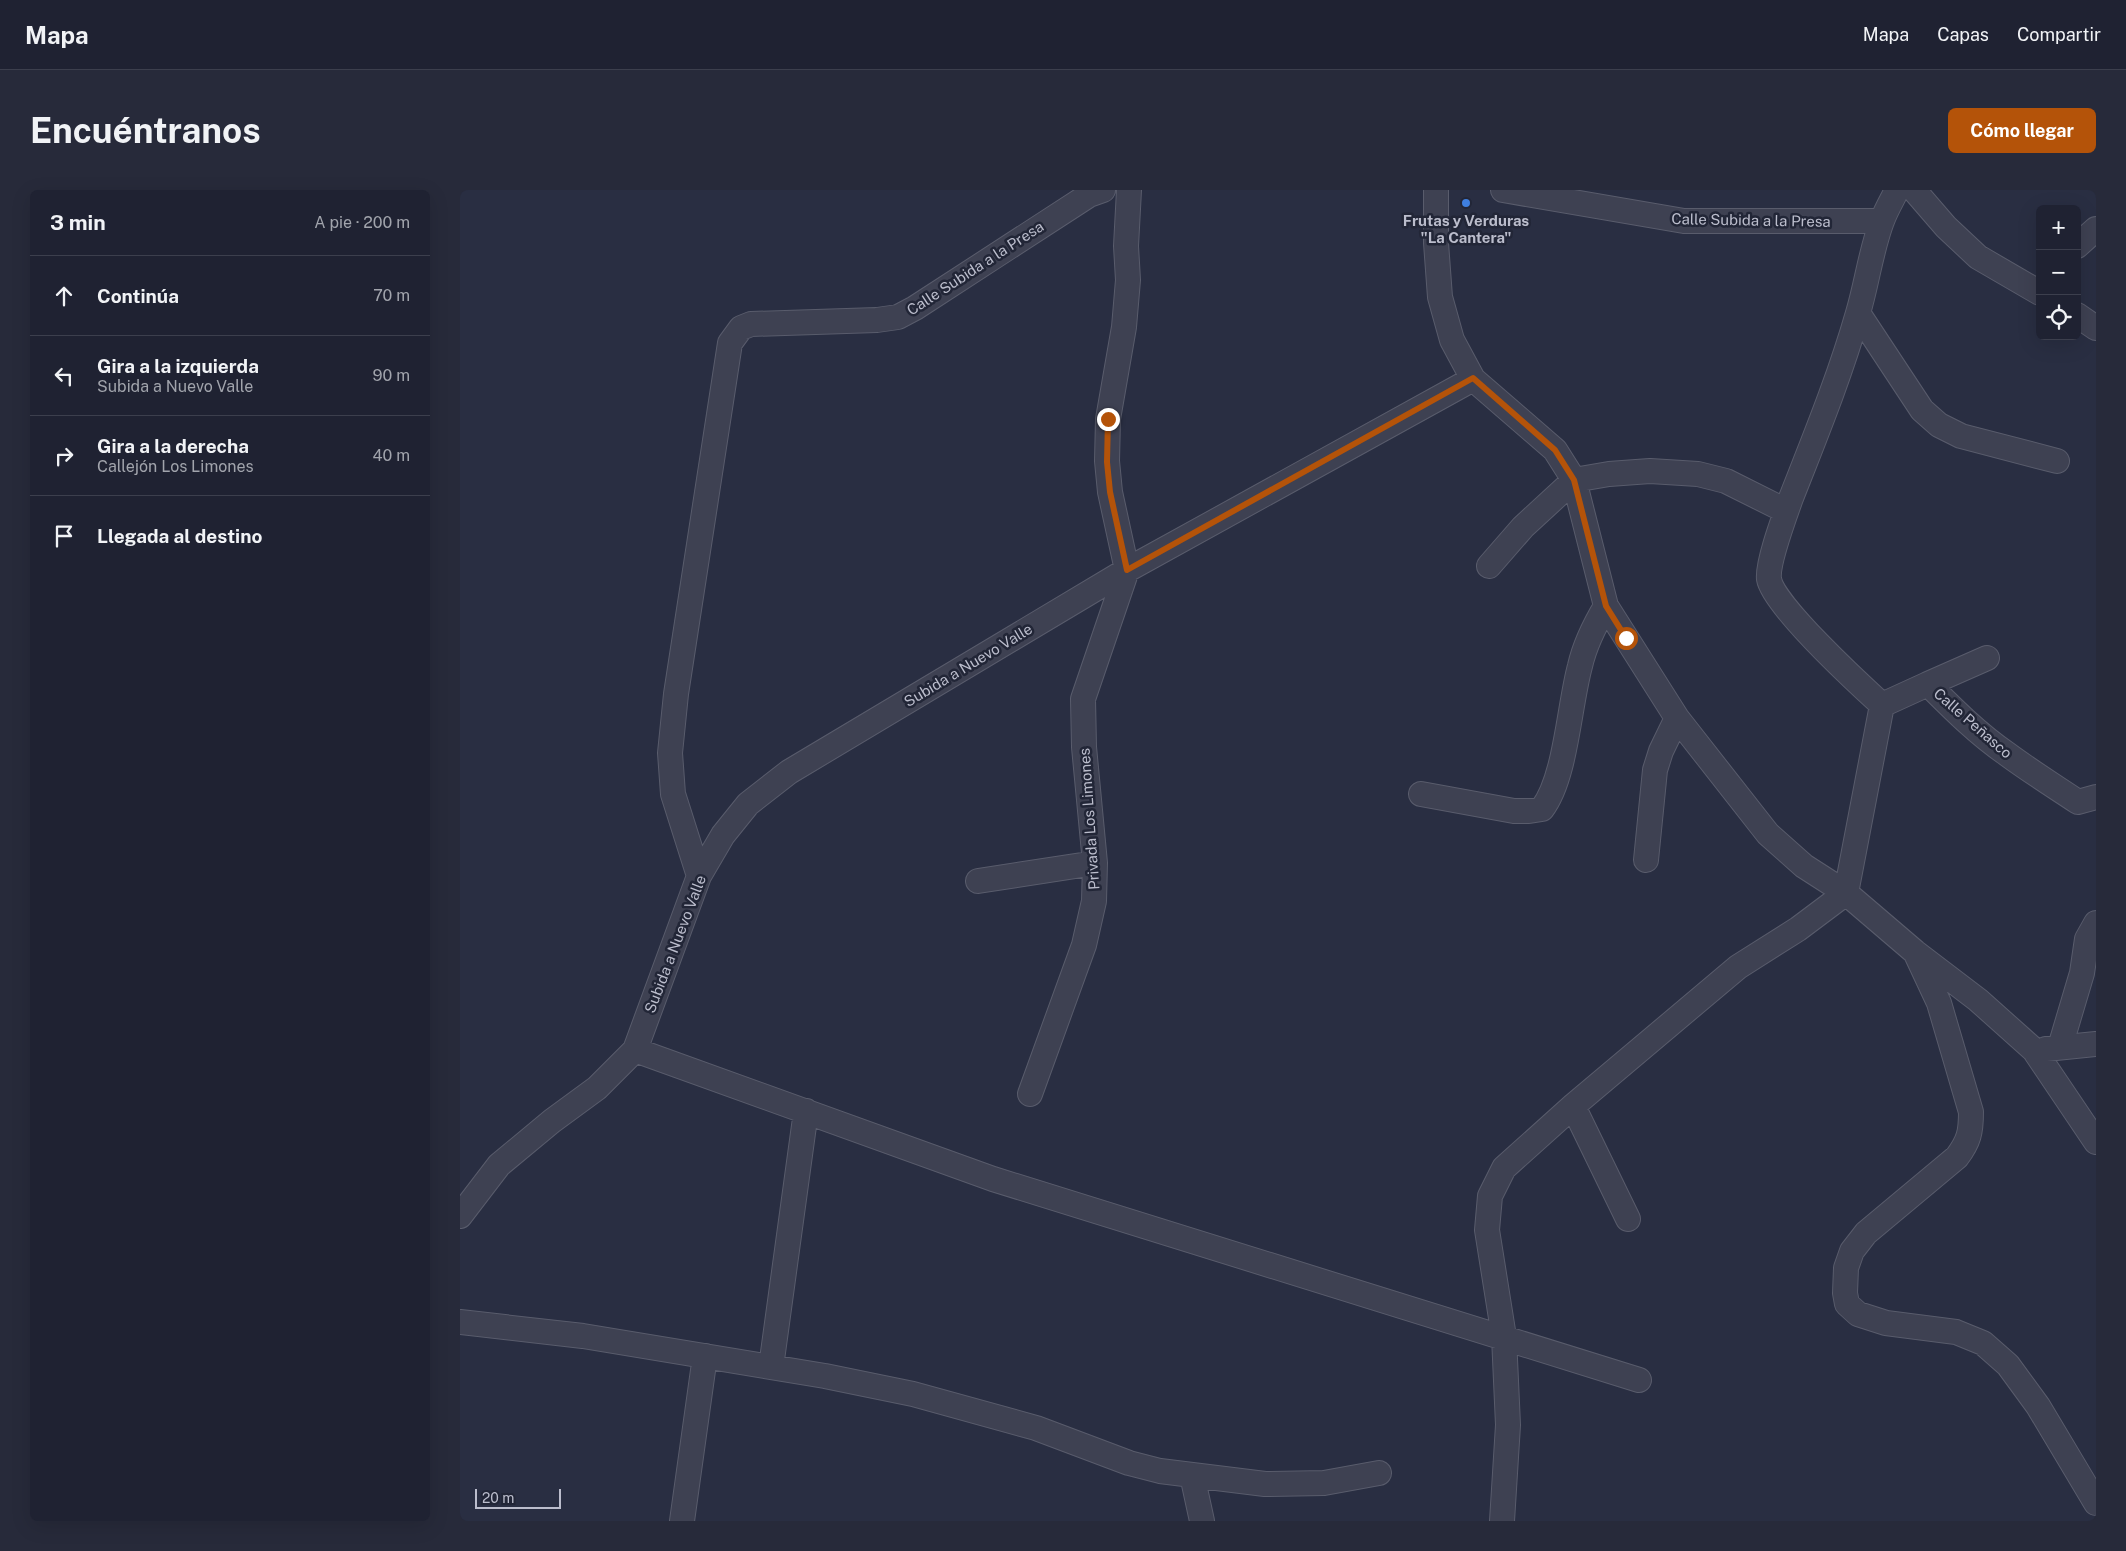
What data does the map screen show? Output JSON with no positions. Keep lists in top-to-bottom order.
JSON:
{
  "streets": {
    "street": [
      "Calle Subida a la Presa",
      "Subida a Nuevo Valle",
      "Calle Peñasco",
      "Privada Los Limones"
    ]
  },
  "crossings": [
    ["Calle Subida a la Presa", "Subida a Nuevo Valle"],
    ["Subida a Nuevo Valle", "Privada Los Limones"]
  ],
  "places": ["Frutas y Verduras \"La Cantera\""],
  "scale_bar": "20 m",
  "page": {
    "header": "Mapa",
    "nav": ["Mapa", "Capas", "Compartir"],
    "buttons": "Cómo llegar",
    "title": "Encuéntranos",
    "heading": ["3 min", "A pie · 200 m"],
    "map_buttons": ["+", "−"],
    "list": [
      ["Continúa", "70 m"],
      ["Gira a la izquierda", "Subida a Nuevo Valle", "90 m"],
      ["Gira a la derecha", "Callejón Los Limones", "40 m"],
      "Llegada al destino"
    ],
    "scale": "20 m"
  }
}
